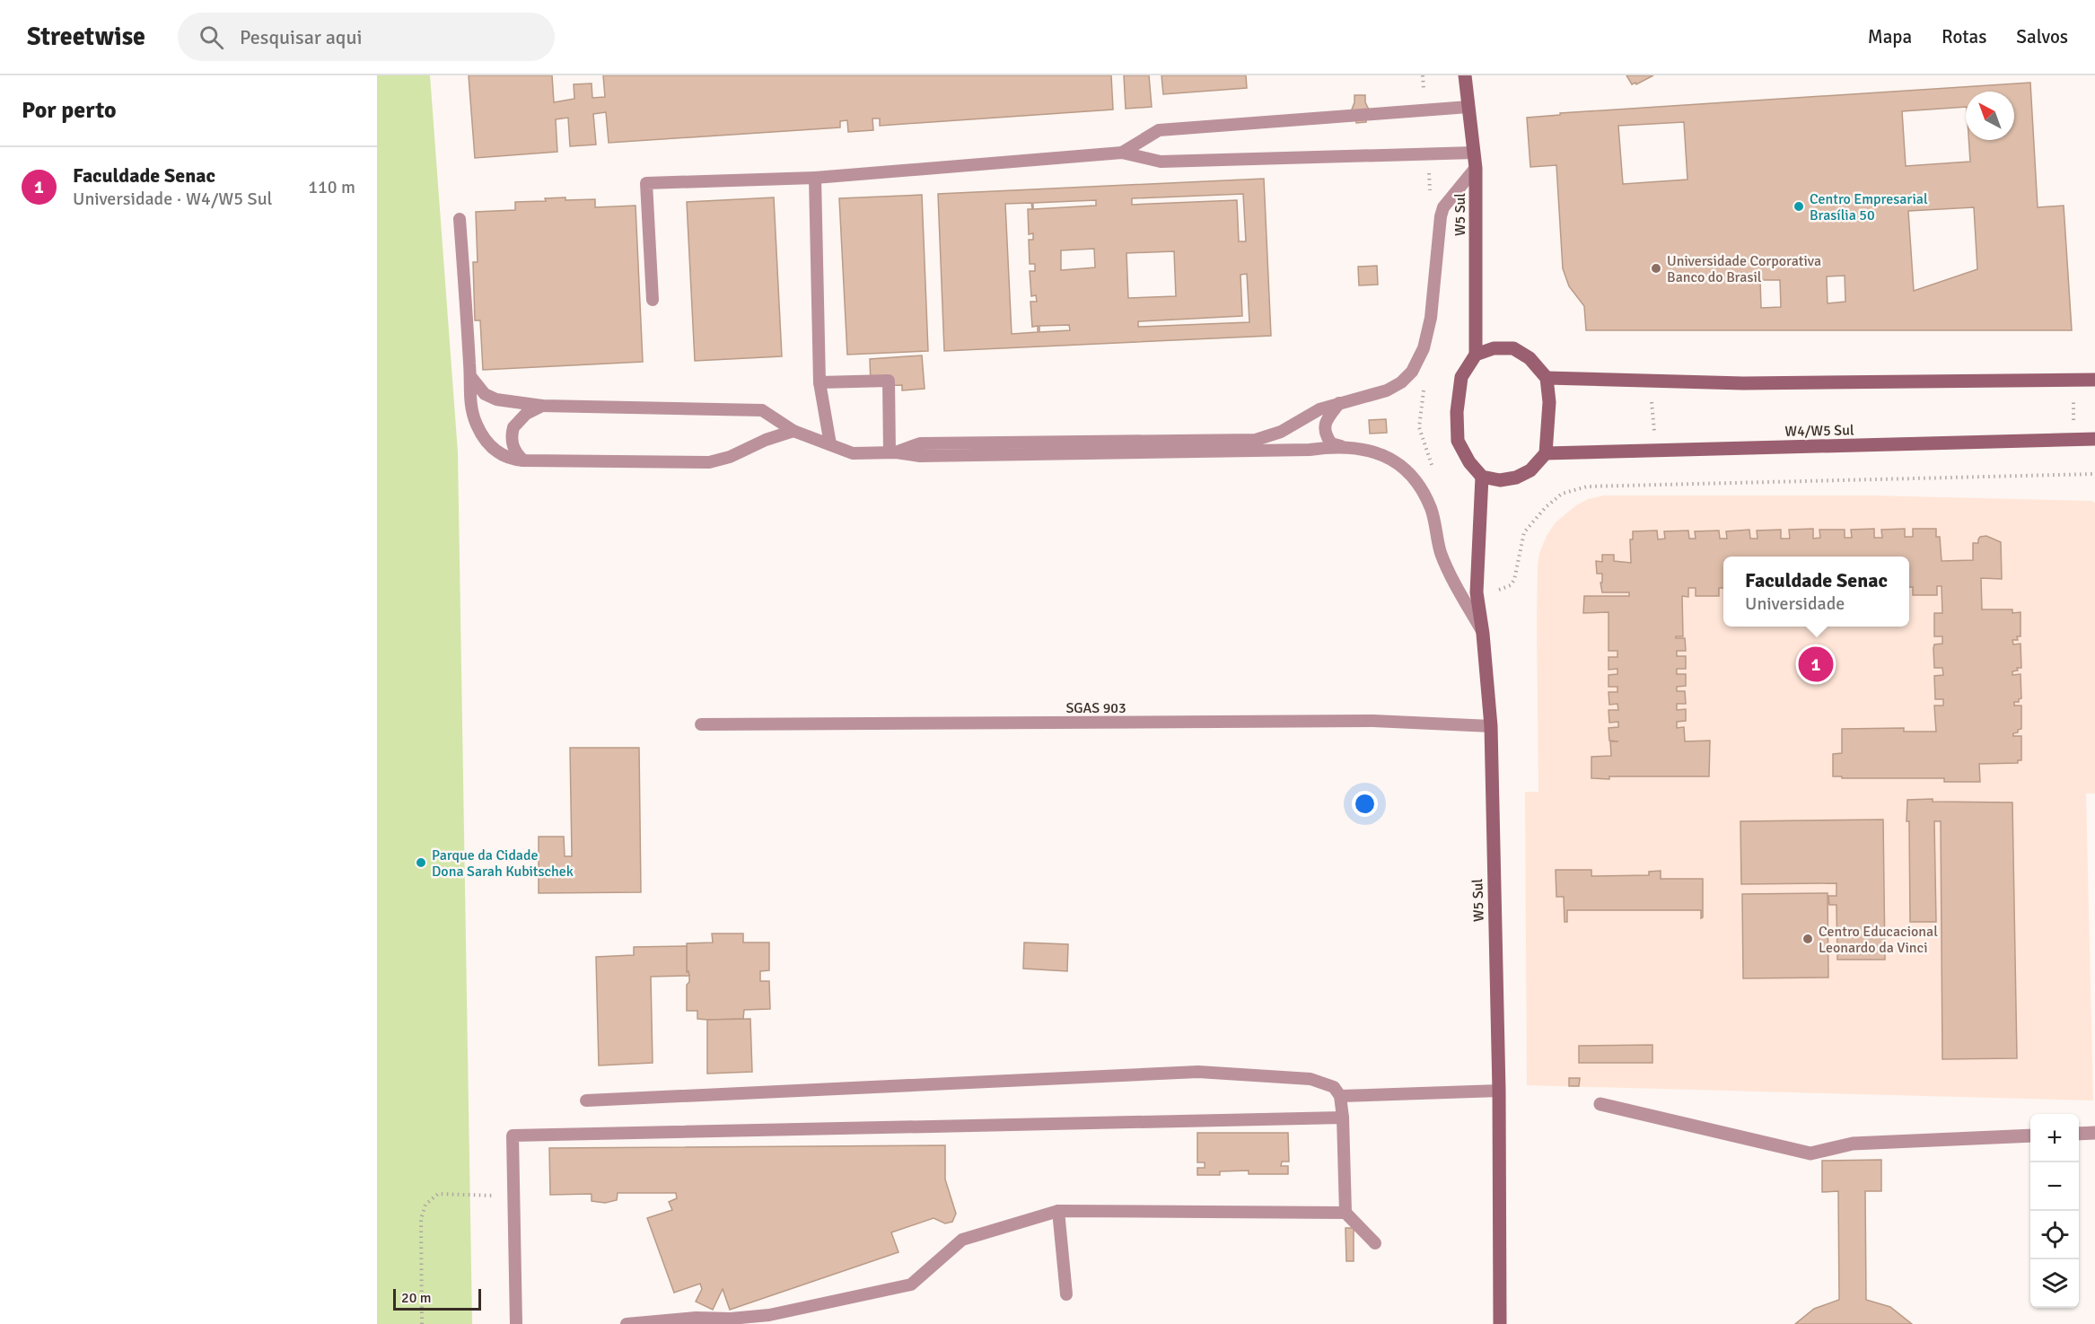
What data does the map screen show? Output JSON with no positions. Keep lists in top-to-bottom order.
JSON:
{
  "streets": {
    "main road": ["W5 Sul", "W4/W5 Sul"],
    "lane": ["SGAS 903"]
  },
  "crossings": [
    ["W5 Sul", "W4/W5 Sul"],
    ["W5 Sul", "SGAS 903"]
  ],
  "places": [
    "Centro Empresarial Brasília 50",
    "Universidade Corporativa Banco do Brasil",
    "Parque da Cidade Dona Sarah Kubitschek",
    "Centro Educacional Leonardo da Vinci"
  ],
  "scale_bar": "20 m",
  "north": "top left",
  "page": {
    "header": "Streetwise",
    "search": "Pesquisar aqui",
    "nav": ["Mapa", "Rotas", "Salvos"],
    "heading": "Por perto",
    "list": [
      {
        "mark": "1",
        "name": "Faculdade Senac",
        "note": "Universidade · W4/W5 Sul",
        "value": "110 m"
      }
    ],
    "popup": ["Faculdade Senac", "Universidade"],
    "pins": "1",
    "map_buttons": ["+", "−"],
    "scale": "20 m"
  }
}
